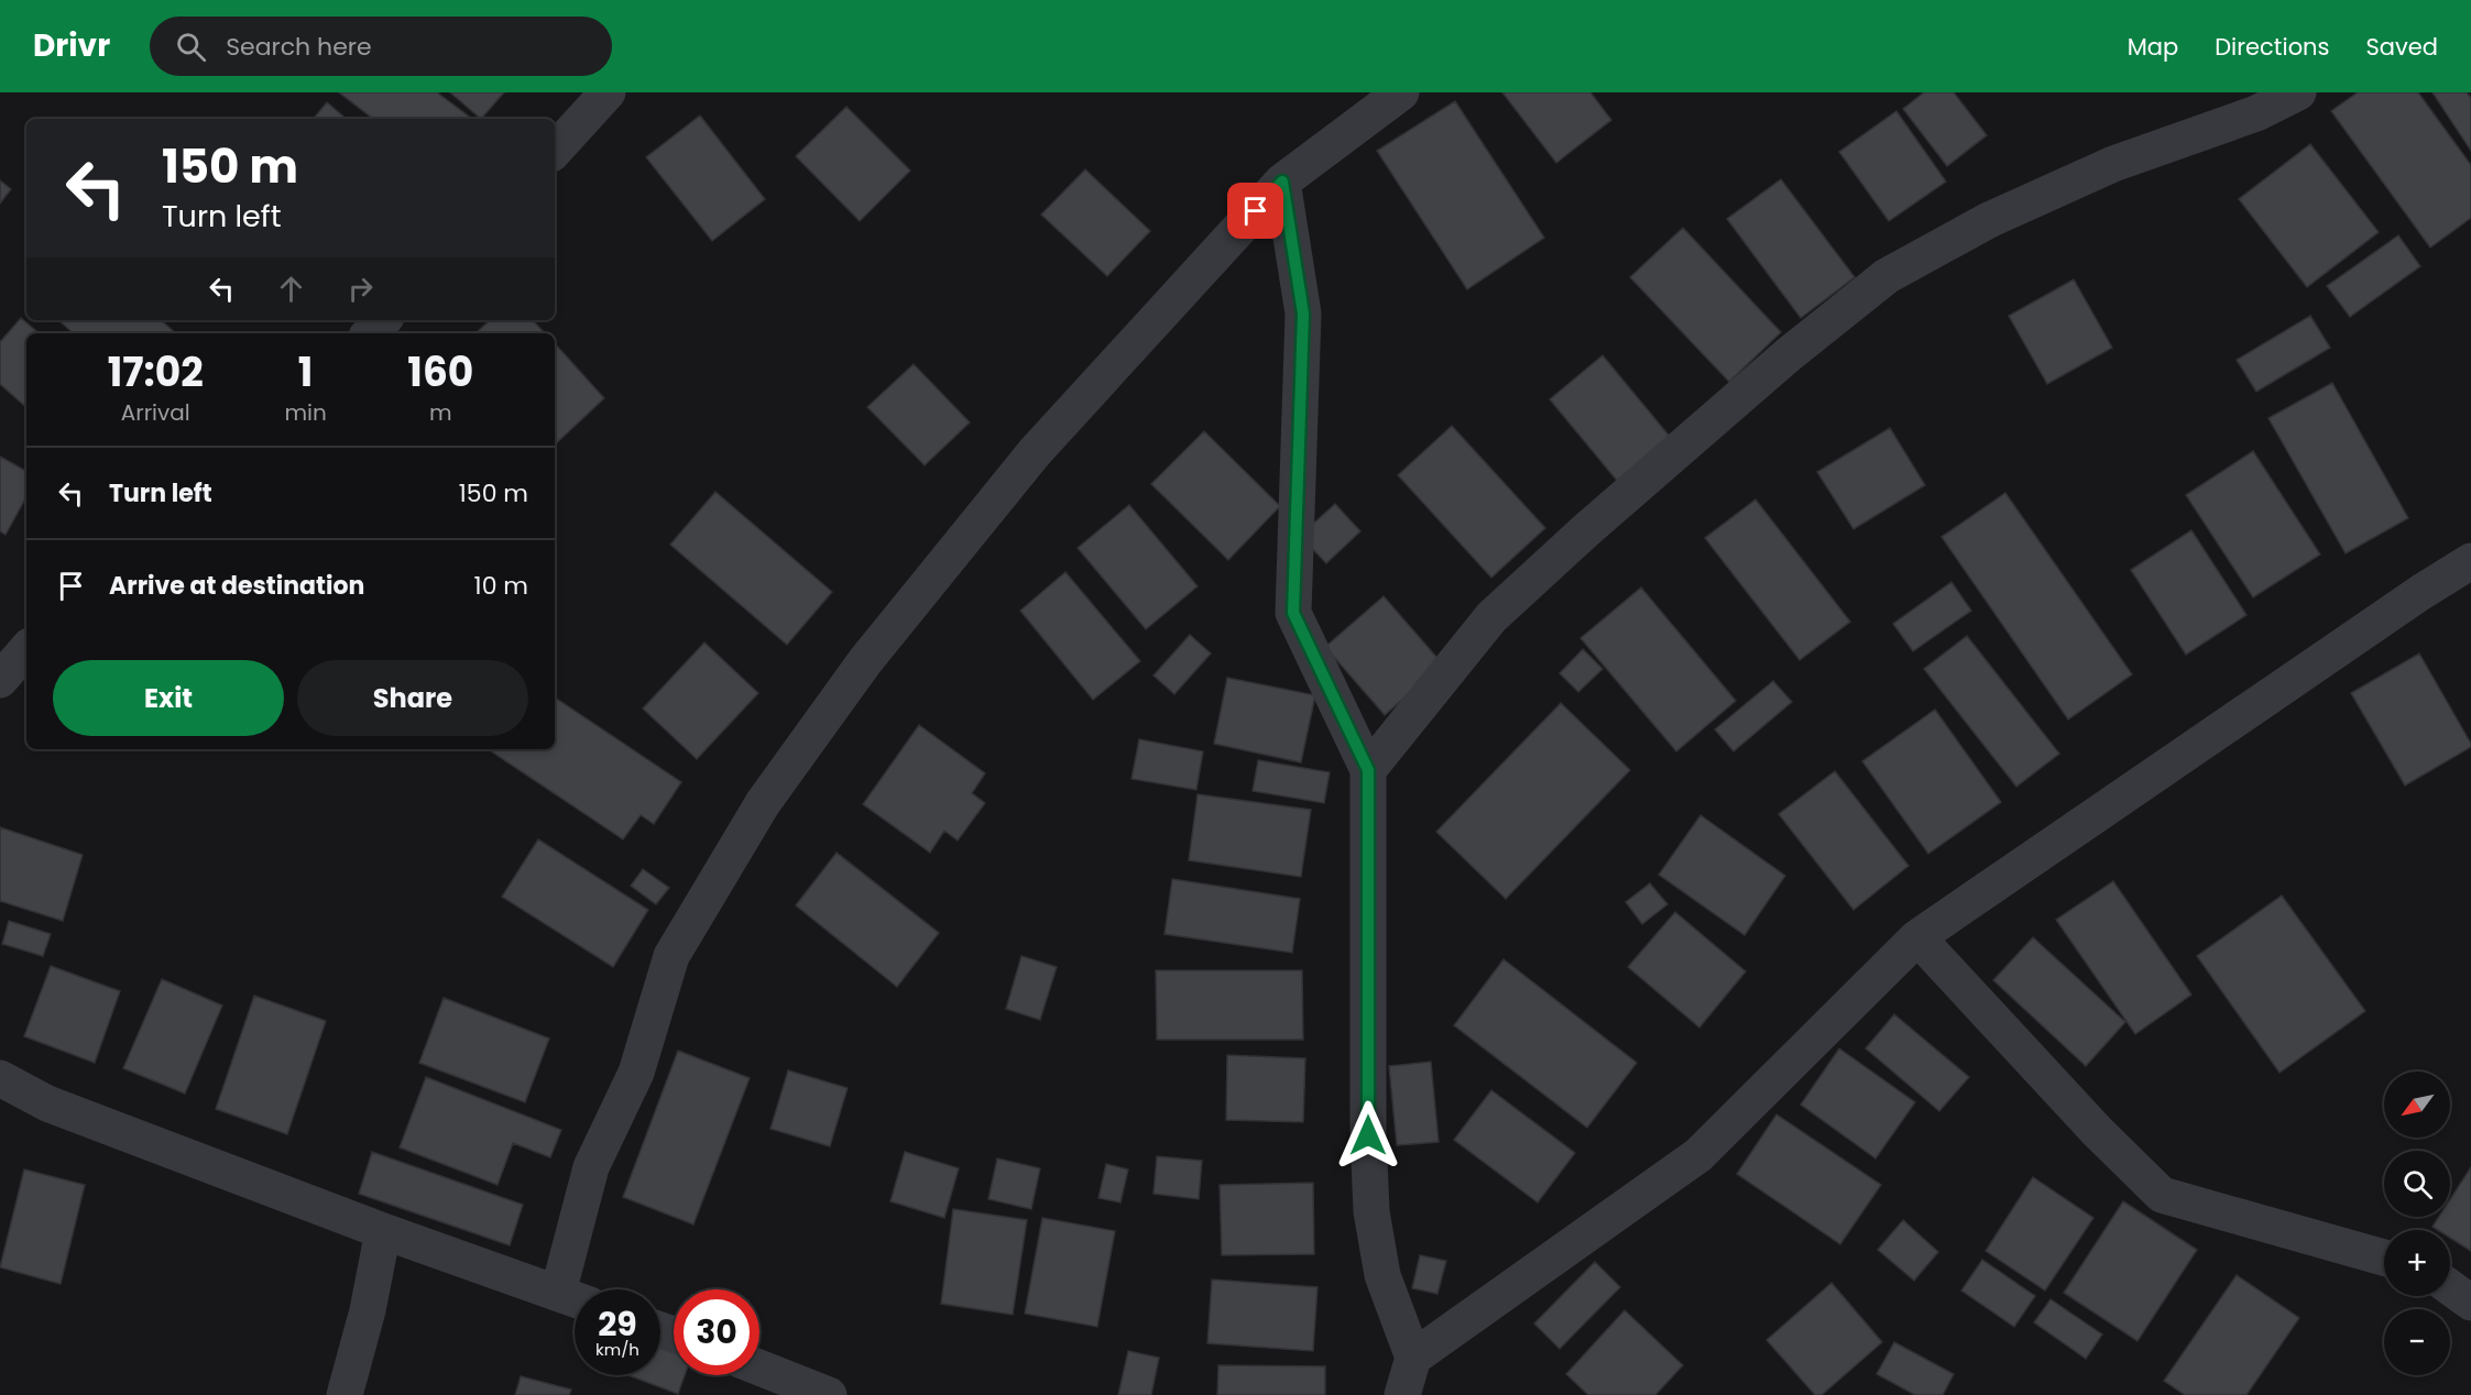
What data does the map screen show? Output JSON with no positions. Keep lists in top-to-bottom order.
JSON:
{
  "north": "bottom left",
  "page": {
    "header": "Drivr",
    "search": "Search here",
    "nav": ["Map", "Directions", "Saved"],
    "turn": ["150 m", "Turn left"],
    "eta": [
      "17:02",
      "Arrival",
      "1",
      "min",
      "160",
      "m"
    ],
    "list": [
      {
        "name": "Turn left",
        "value": "150 m"
      },
      {
        "name": "Arrive at destination",
        "value": "10 m"
      }
    ],
    "buttons": ["Exit", "Share"],
    "map_buttons": ["+", "−"],
    "speed": "29 km/h",
    "limit": "30"
  }
}
